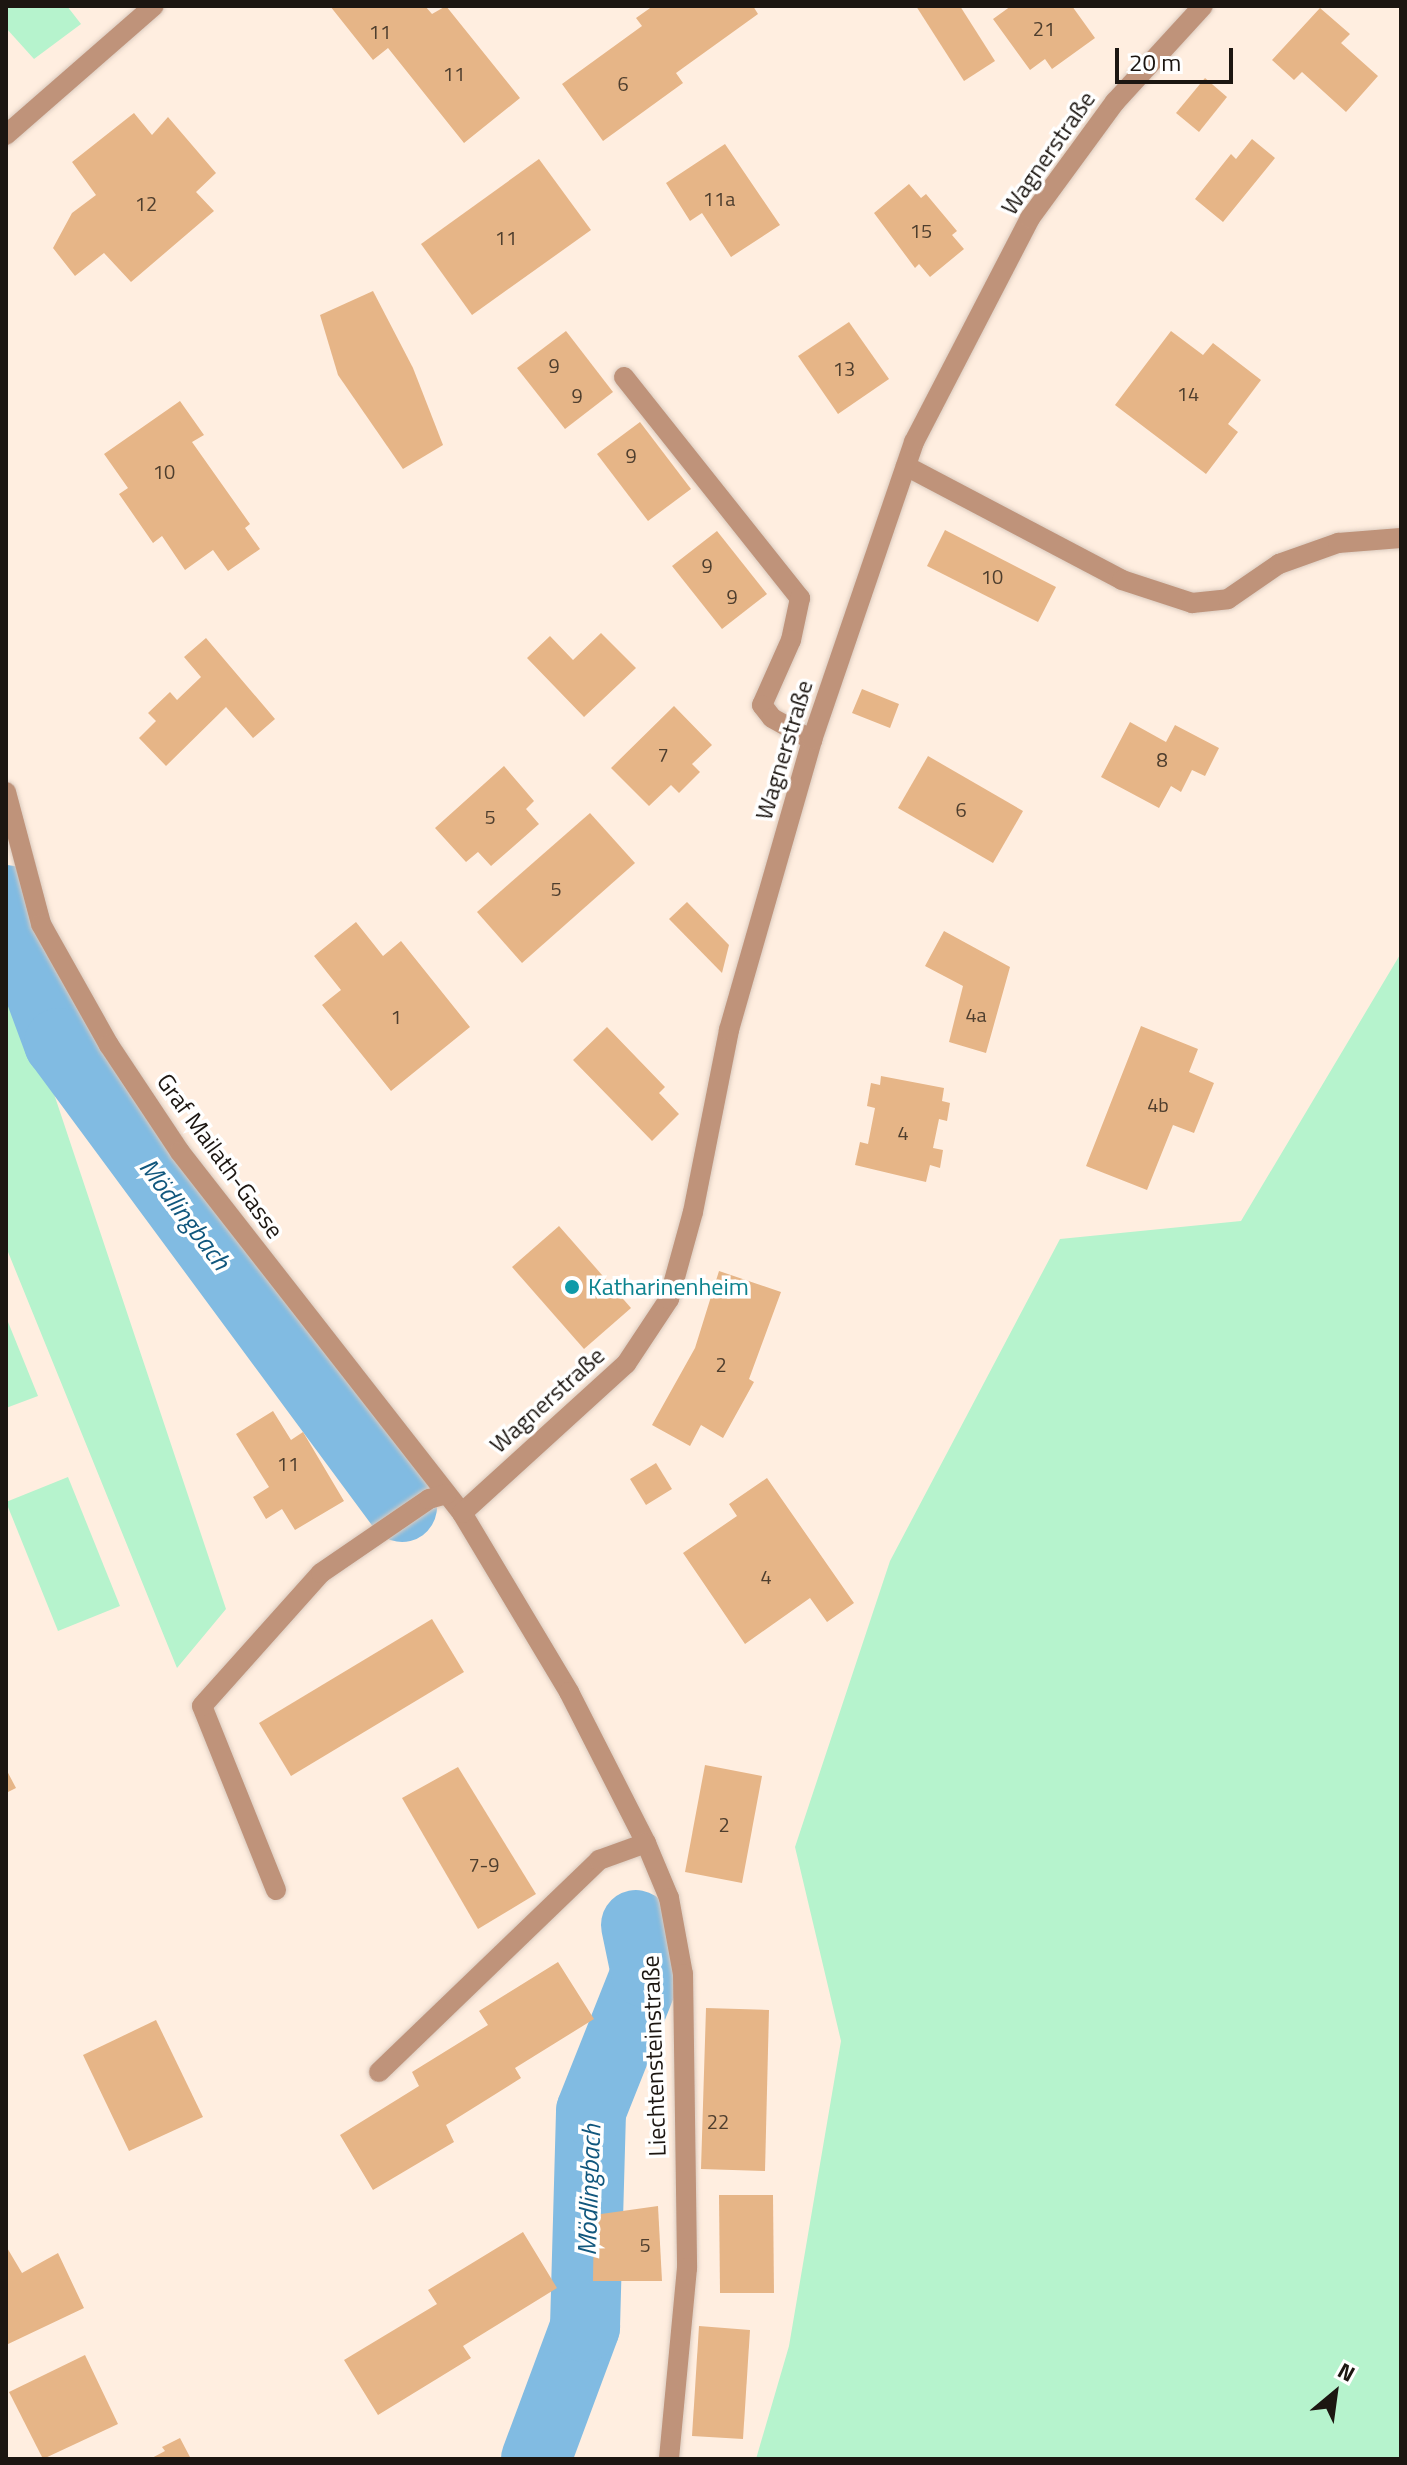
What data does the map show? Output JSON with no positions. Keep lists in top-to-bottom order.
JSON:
{
  "streets": {
    "street": ["Wagnerstraße", "Graf Mailath-Gasse", "Liechtensteinstraße"]
  },
  "crossings": [
    ["Wagnerstraße", "Graf Mailath-Gasse"],
    ["Wagnerstraße", "Liechtensteinstraße"],
    ["Graf Mailath-Gasse", "Liechtensteinstraße"]
  ],
  "water": ["Mödlingbach"],
  "places": ["Katharinenheim"],
  "house_numbers": [
    "21",
    "11",
    "11",
    "6",
    "11a",
    "12",
    "15",
    "11",
    "9",
    "13",
    "14",
    "9",
    "9",
    "10",
    "9",
    "10",
    "9",
    "7",
    "8",
    "6",
    "5",
    "5",
    "4a",
    "1",
    "4b",
    "4",
    "2",
    "11",
    "4",
    "2",
    "7-9",
    "22",
    "5"
  ],
  "scale_bar": "20 m",
  "north": "top right"
}
